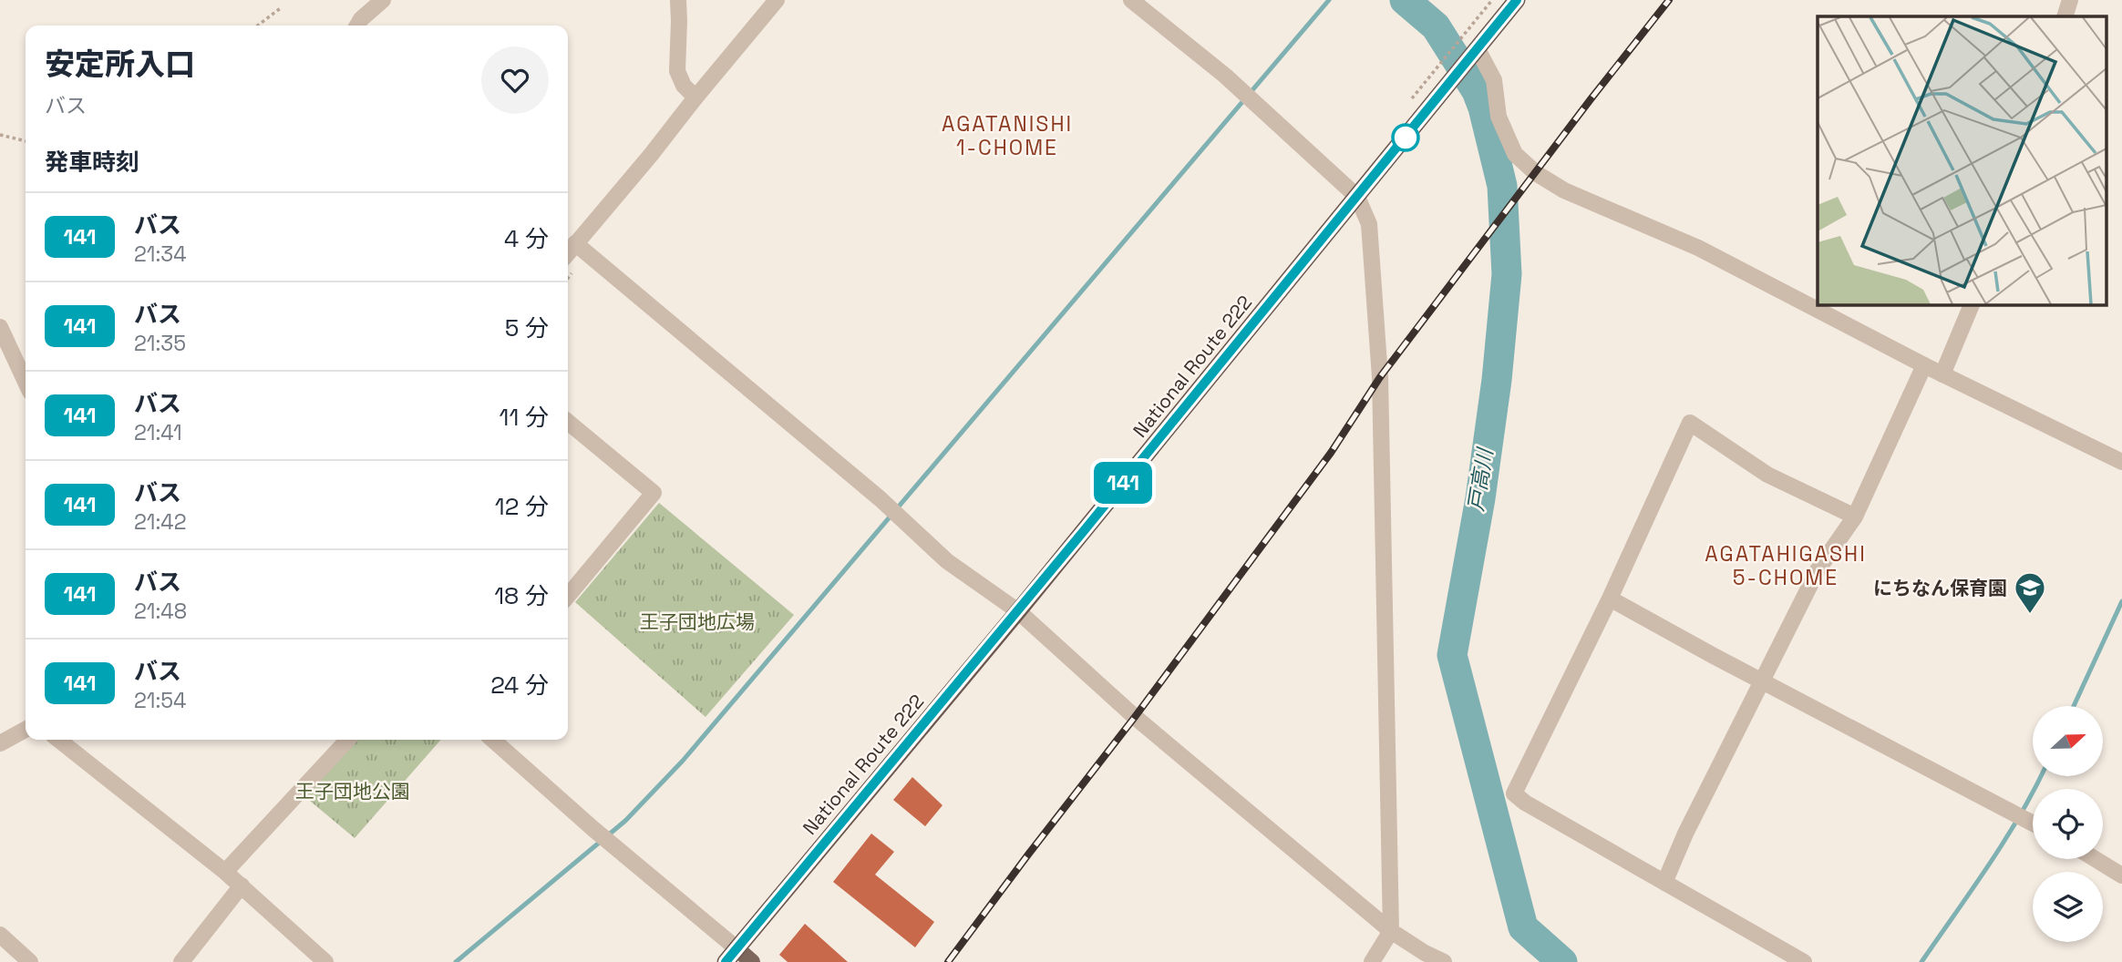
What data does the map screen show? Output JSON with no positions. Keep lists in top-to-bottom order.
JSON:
{
  "streets": {
    "highway": ["National Route 222"]
  },
  "districts": ["AGATANISHI 1-CHOME", "AGATAHIGASHI 5-CHOME"],
  "water": ["戸高川"],
  "parks": ["王子団地広場", "王子団地公園"],
  "places": {
    "school or university": ["にちなん保育園"]
  },
  "lines": ["bus line 141"],
  "north": "right",
  "page": {
    "on_map": "141",
    "heading": [
      ["安定所入口", "バス"],
      "発車時刻"
    ],
    "list": [
      {
        "mark": "141",
        "name": "バス",
        "note": "21:34",
        "value": "4 分"
      },
      {
        "mark": "141",
        "name": "バス",
        "note": "21:35",
        "value": "5 分"
      },
      {
        "mark": "141",
        "name": "バス",
        "note": "21:41",
        "value": "11 分"
      },
      {
        "mark": "141",
        "name": "バス",
        "note": "21:42",
        "value": "12 分"
      },
      {
        "mark": "141",
        "name": "バス",
        "note": "21:48",
        "value": "18 分"
      },
      {
        "mark": "141",
        "name": "バス",
        "note": "21:54",
        "value": "24 分"
      }
    ]
  }
}
